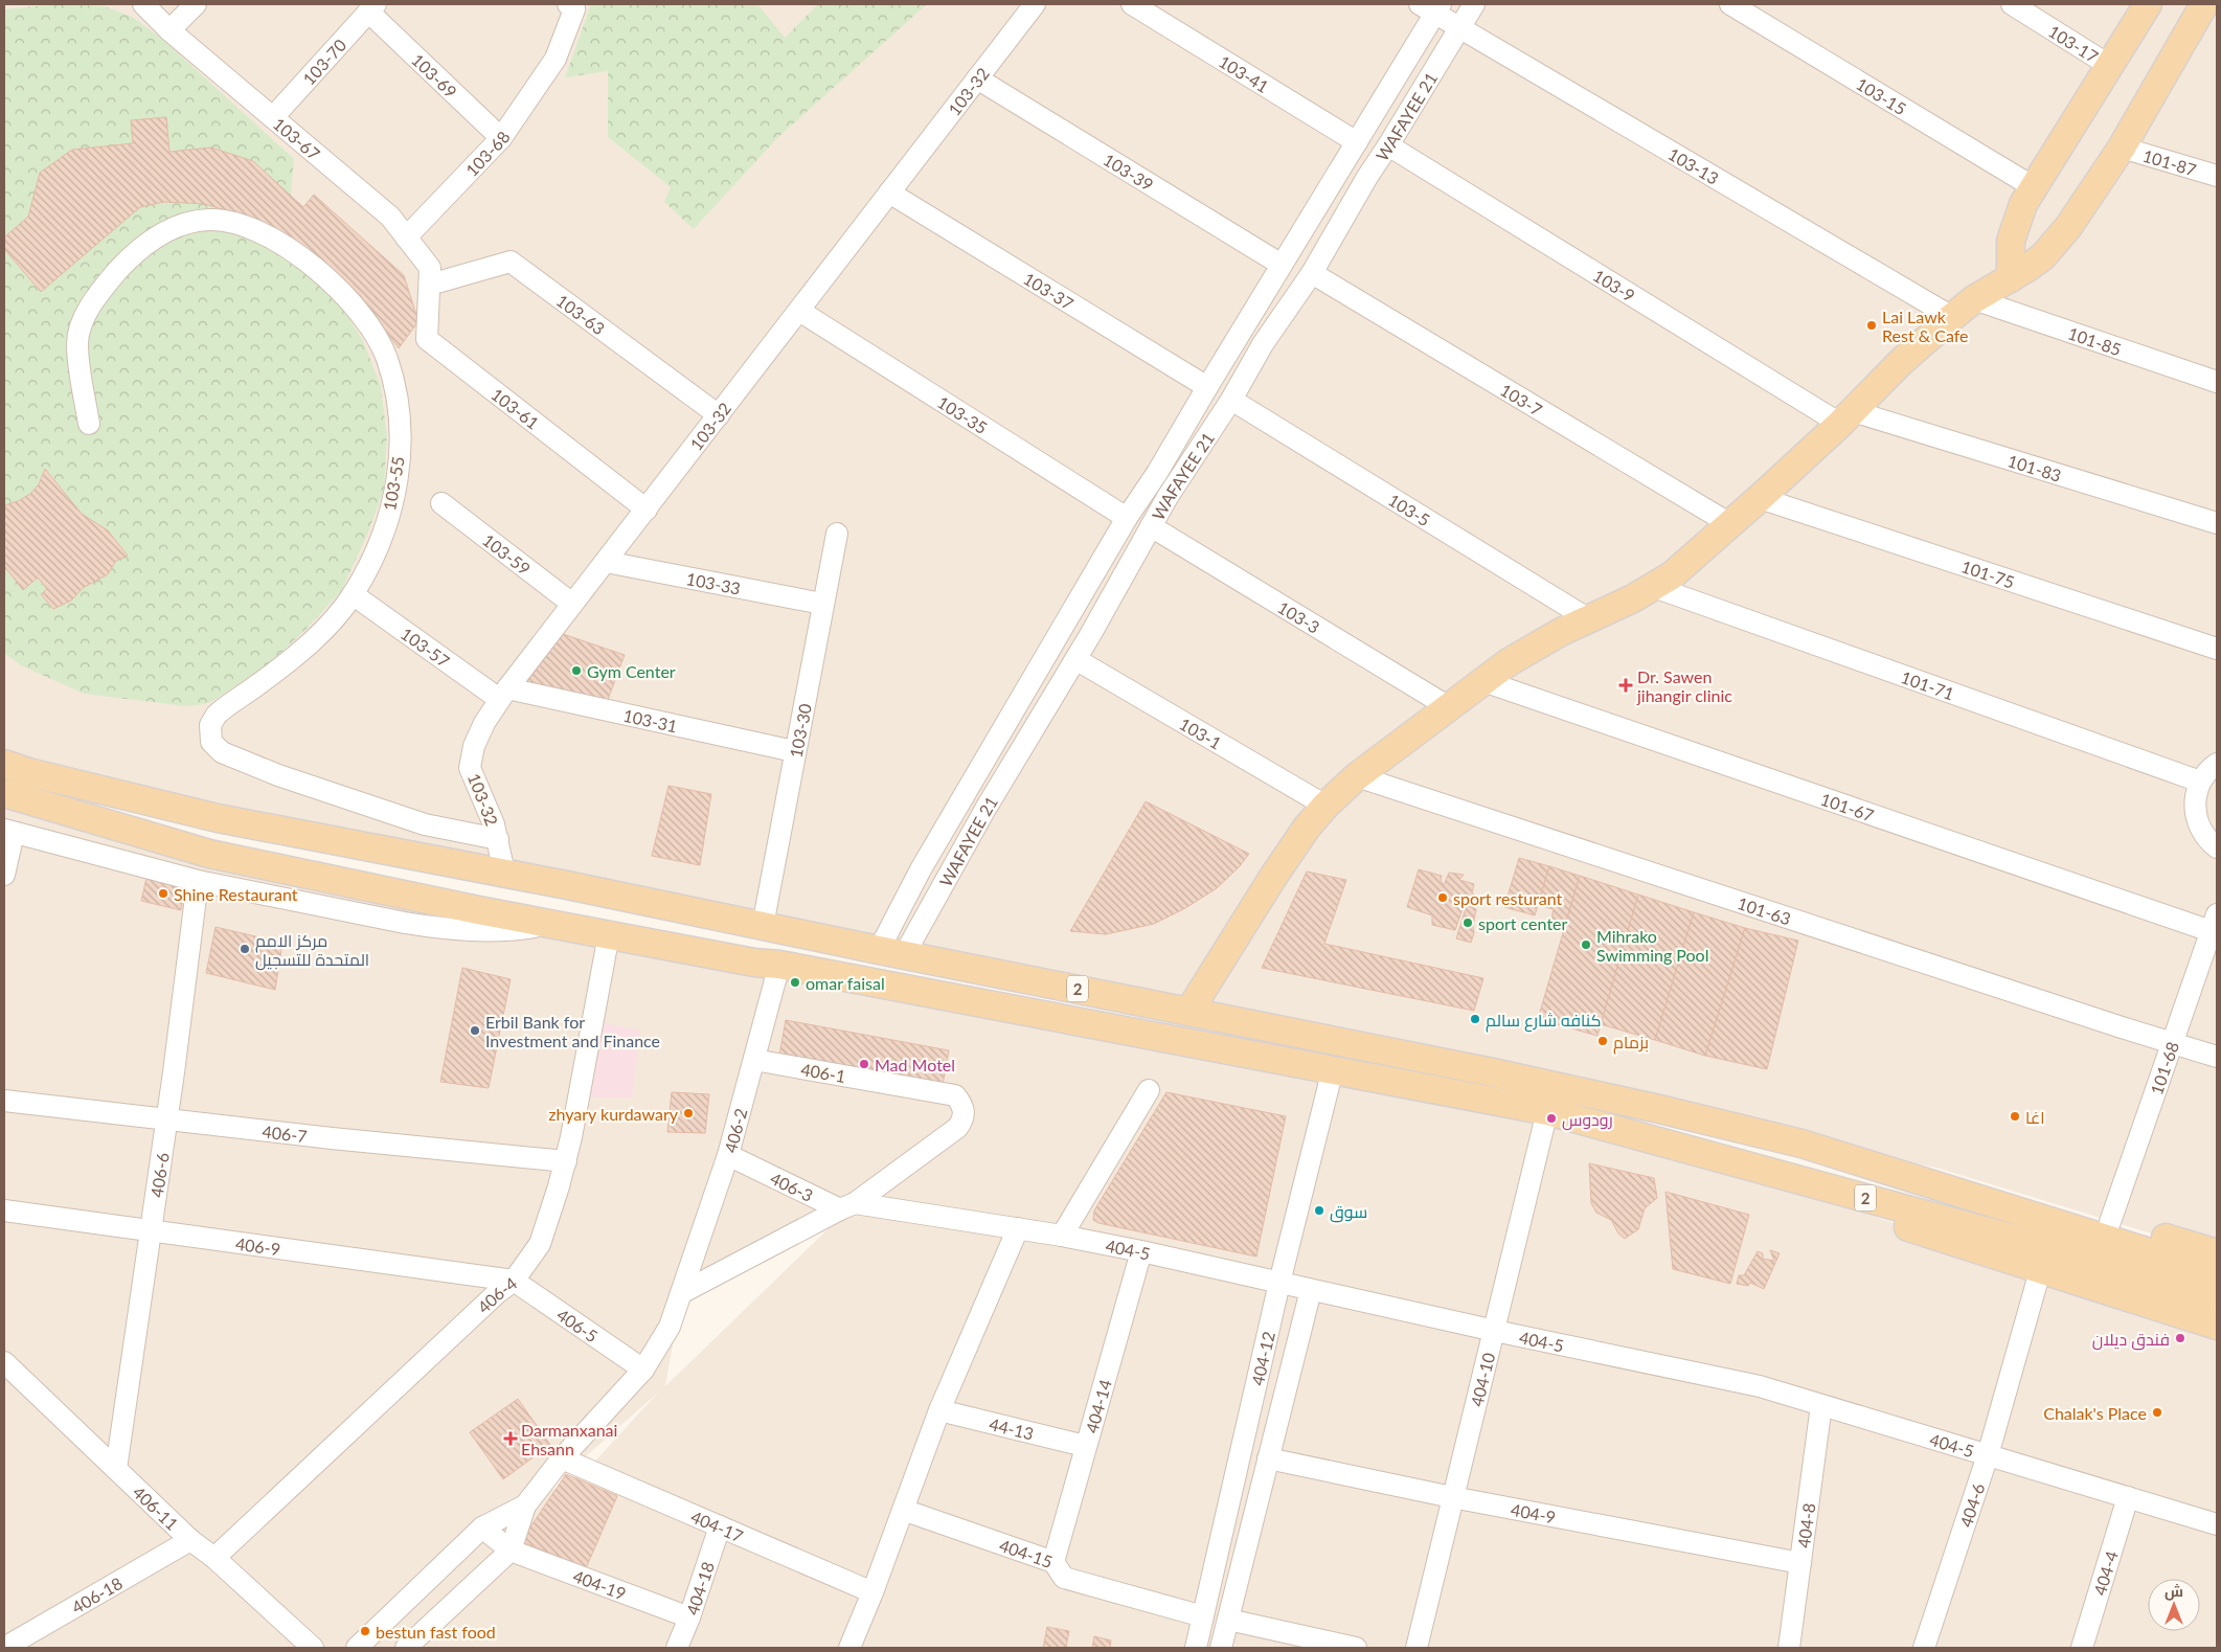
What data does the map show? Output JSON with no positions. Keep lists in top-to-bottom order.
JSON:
{
  "streets": {
    "main road": ["2"],
    "street": [
      "103-17",
      "103-70",
      "103-41",
      "103-69",
      "103-32",
      "103-15",
      "WAFAYEE 21",
      "103-67",
      "103-68",
      "101-87",
      "103-13",
      "103-39",
      "103-9",
      "103-37",
      "103-63",
      "101-85",
      "103-7",
      "103-61",
      "103-35",
      "101-83",
      "103-55",
      "103-5",
      "103-59",
      "101-75",
      "103-33",
      "103-3",
      "103-57",
      "101-71",
      "103-31",
      "103-30",
      "103-1",
      "101-67",
      "101-63",
      "101-68",
      "406-1",
      "406-2",
      "406-7",
      "406-6",
      "406-3",
      "406-9",
      "404-5",
      "406-4",
      "406-5",
      "404-12",
      "404-10",
      "404-14",
      "44-13",
      "404-6",
      "406-11",
      "404-9",
      "404-17",
      "404-8",
      "404-15",
      "404-4",
      "404-19",
      "404-18",
      "406-18"
    ]
  },
  "crossings": [
    ["103-70", "103-69"],
    ["103-70", "103-67"],
    ["103-41", "WAFAYEE 21"],
    ["103-69", "103-68"],
    ["103-32", "103-39"],
    ["103-32", "103-37"],
    ["103-32", "103-63"],
    ["103-32", "103-61"],
    ["103-32", "103-35"],
    ["103-32", "103-55"],
    ["103-32", "103-59"],
    ["103-32", "103-33"],
    ["103-32", "103-57"],
    ["103-32", "103-31"],
    ["103-32", "2"],
    ["WAFAYEE 21", "103-13"],
    ["WAFAYEE 21", "103-39"],
    ["WAFAYEE 21", "103-9"],
    ["WAFAYEE 21", "103-37"],
    ["WAFAYEE 21", "103-7"],
    ["WAFAYEE 21", "103-35"],
    ["WAFAYEE 21", "103-5"],
    ["WAFAYEE 21", "103-3"],
    ["WAFAYEE 21", "103-1"],
    ["WAFAYEE 21", "2"],
    ["103-67", "103-68"],
    ["103-67", "103-63"],
    ["103-67", "103-61"],
    ["103-9", "101-83"],
    ["103-63", "103-61"],
    ["103-55", "103-57"],
    ["103-33", "103-30"],
    ["103-57", "103-31"],
    ["103-31", "103-30"],
    ["103-30", "2"],
    ["101-67", "101-68"],
    ["101-63", "101-68"],
    ["2", "406-2"],
    ["2", "406-4"],
    ["2", "404-12"],
    ["2", "404-10"],
    ["406-1", "406-2"],
    ["406-1", "406-3"],
    ["406-1", "404-5"],
    ["406-2", "406-3"],
    ["406-2", "406-5"],
    ["406-2", "404-17"],
    ["406-7", "406-6"],
    ["406-7", "406-4"],
    ["406-6", "406-9"],
    ["406-6", "406-11"],
    ["406-3", "404-5"],
    ["406-9", "406-4"],
    ["406-9", "406-5"],
    ["404-5", "404-12"],
    ["404-5", "404-10"],
    ["404-5", "404-14"],
    ["404-5", "404-6"],
    ["404-5", "404-8"],
    ["404-5", "404-4"],
    ["406-4", "406-5"],
    ["406-4", "406-11"],
    ["404-12", "404-15"],
    ["404-10", "404-9"],
    ["404-14", "44-13"],
    ["404-14", "404-15"],
    ["406-11", "406-18"],
    ["404-9", "404-8"],
    ["404-17", "404-18"],
    ["404-19", "404-18"]
  ],
  "places": {
    "other": [
      "Lai Lawk Rest & Cafe",
      "Gym Center",
      "Shine Restaurant",
      "sport resturant",
      "sport center",
      "Mihrako Swimming Pool",
      "مركز الامم المتحدة للتسجيل",
      "omar faisal",
      "كنافه شارع سالم",
      "Erbil Bank for Investment and Finance",
      "بزمام",
      "Mad Motel",
      "zhyary kurdawary",
      "اغا",
      "رودوس",
      "سوق",
      "فندق ديلان",
      "Chalak's Place",
      "bestun fast food"
    ],
    "health": ["Dr. Sawen jihangir clinic", "Darmanxanai Ehsann"]
  },
  "north": "top"
}
